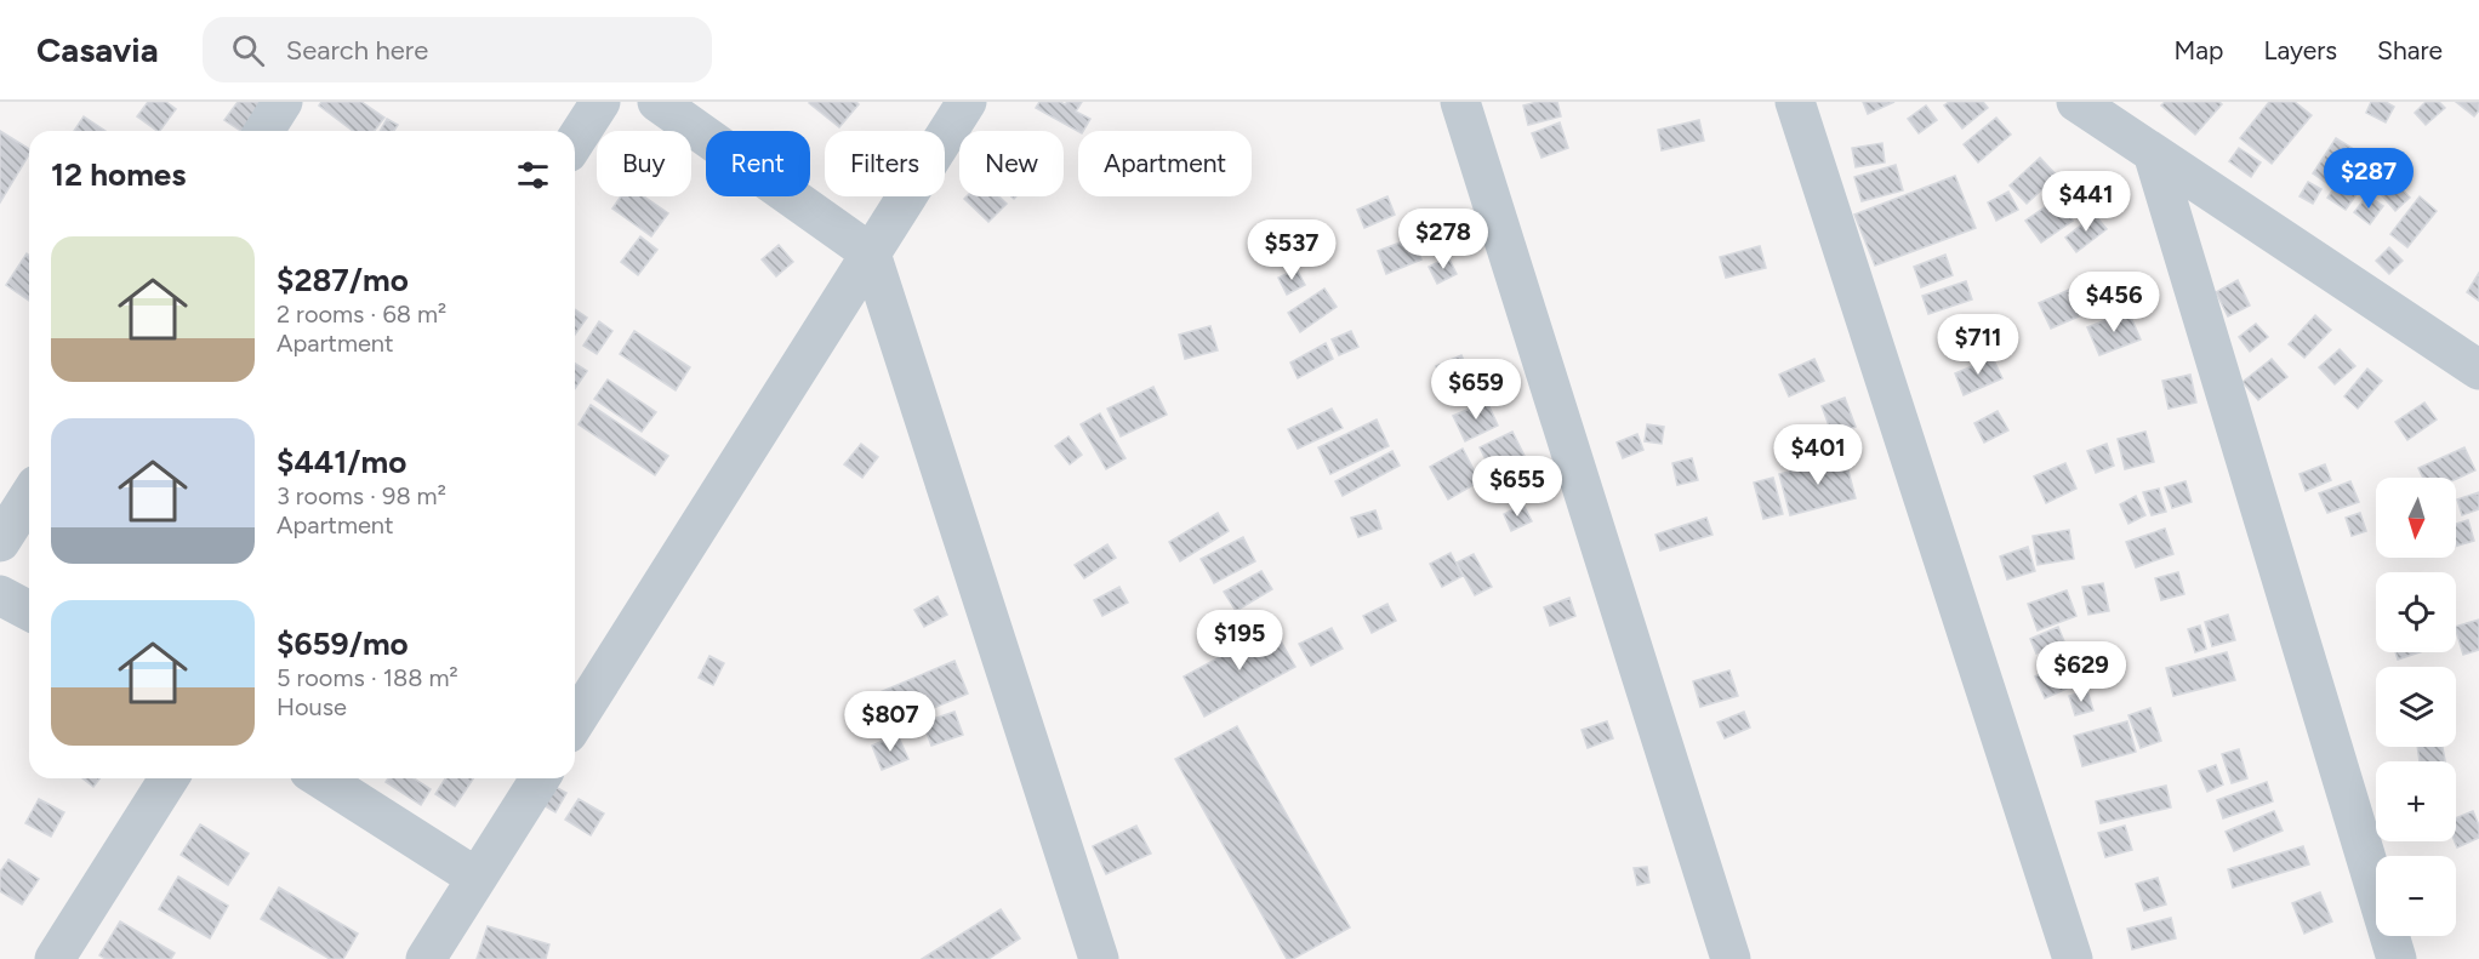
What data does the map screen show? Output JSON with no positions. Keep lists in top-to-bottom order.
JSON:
{
  "north": "bottom",
  "page": {
    "header": "Casavia",
    "search": "Search here",
    "nav": ["Map", "Layers", "Share"],
    "chip": [
      "Buy",
      "Rent",
      "Filters",
      "New",
      "Apartment"
    ],
    "heading": "12 homes",
    "price": [
      "$287",
      "$441",
      "$278",
      "$537",
      "$456",
      "$711",
      "$659",
      "$401",
      "$655",
      "$195",
      "$629",
      "$807"
    ],
    "list": [
      {
        "name": "$287/mo",
        "note": "2 rooms · 68 m² · Apartment"
      },
      {
        "name": "$441/mo",
        "note": "3 rooms · 98 m² · Apartment"
      },
      {
        "name": "$659/mo",
        "note": "5 rooms · 188 m² · House"
      }
    ],
    "map_buttons": ["+", "−"]
  }
}
